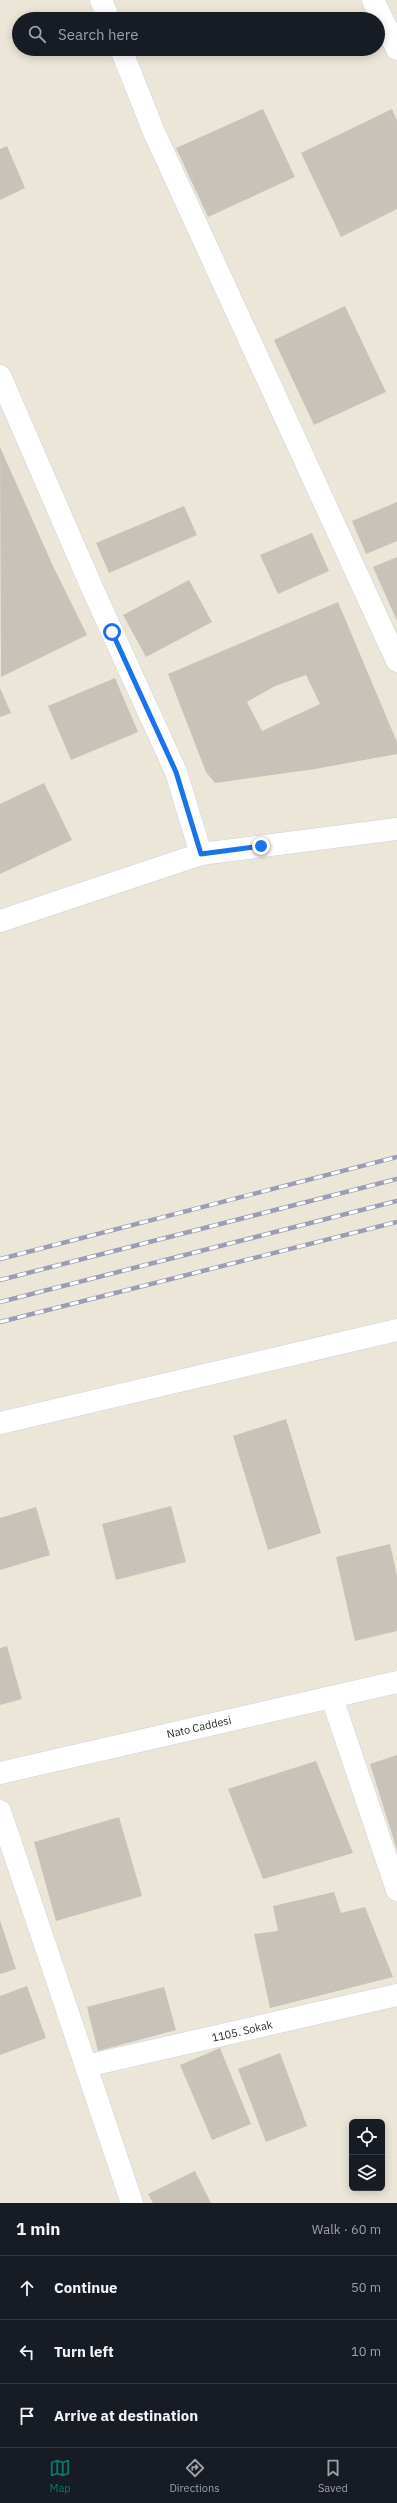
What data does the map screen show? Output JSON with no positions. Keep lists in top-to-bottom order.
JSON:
{
  "streets": {
    "street": ["Nato Caddesi", "1105. Sokak"]
  },
  "page": {
    "search": "Search here",
    "heading": ["1 min", "Walk · 60 m"],
    "list": [
      ["Continue", "50 m"],
      ["Turn left", "10 m"],
      "Arrive at destination"
    ],
    "nav": ["Map", "Directions", "Saved"]
  }
}
